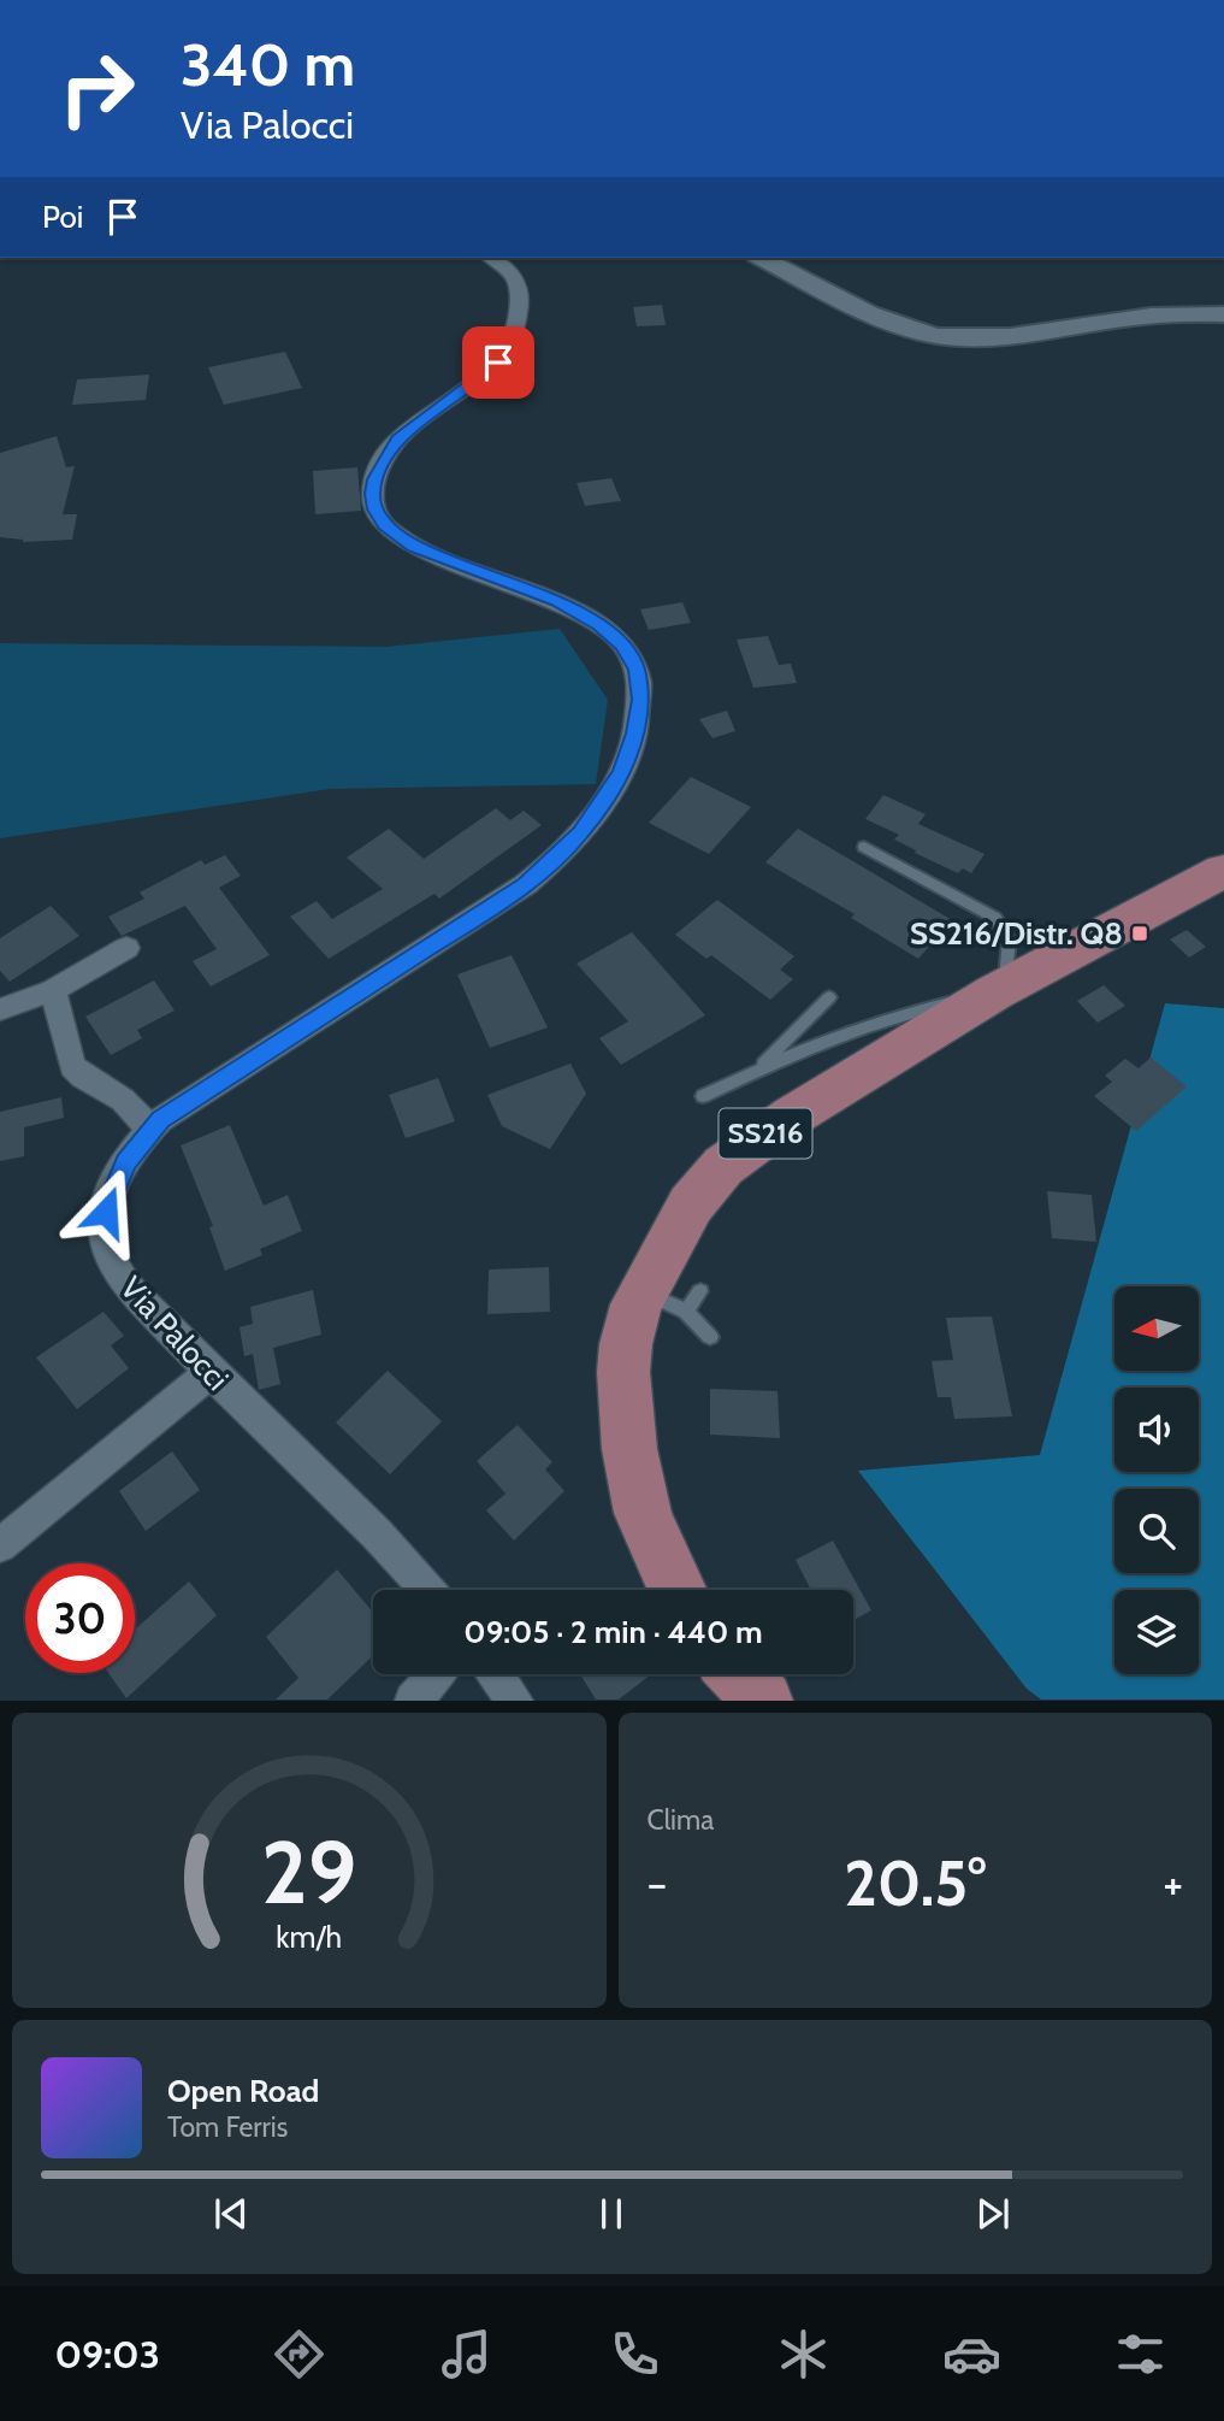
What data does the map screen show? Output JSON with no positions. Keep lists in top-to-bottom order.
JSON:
{
  "streets": {
    "main road": ["SS216"],
    "street": ["Via Palocci"]
  },
  "places": {
    "transit": ["SS216/Distr. Q8"]
  },
  "north": "left",
  "page": {
    "turn": ["340 m", "Via Palocci"],
    "then": "Poi",
    "limit": "30",
    "trip": "09:05 · 2 min · 440 m",
    "tile": "Clima",
    "heat": ["−", "20.5°", "+"],
    "song": ["Open Road", "Tom Ferris"],
    "tabs": "09:03",
    "gauge": ["29", "km/h"]
  }
}
